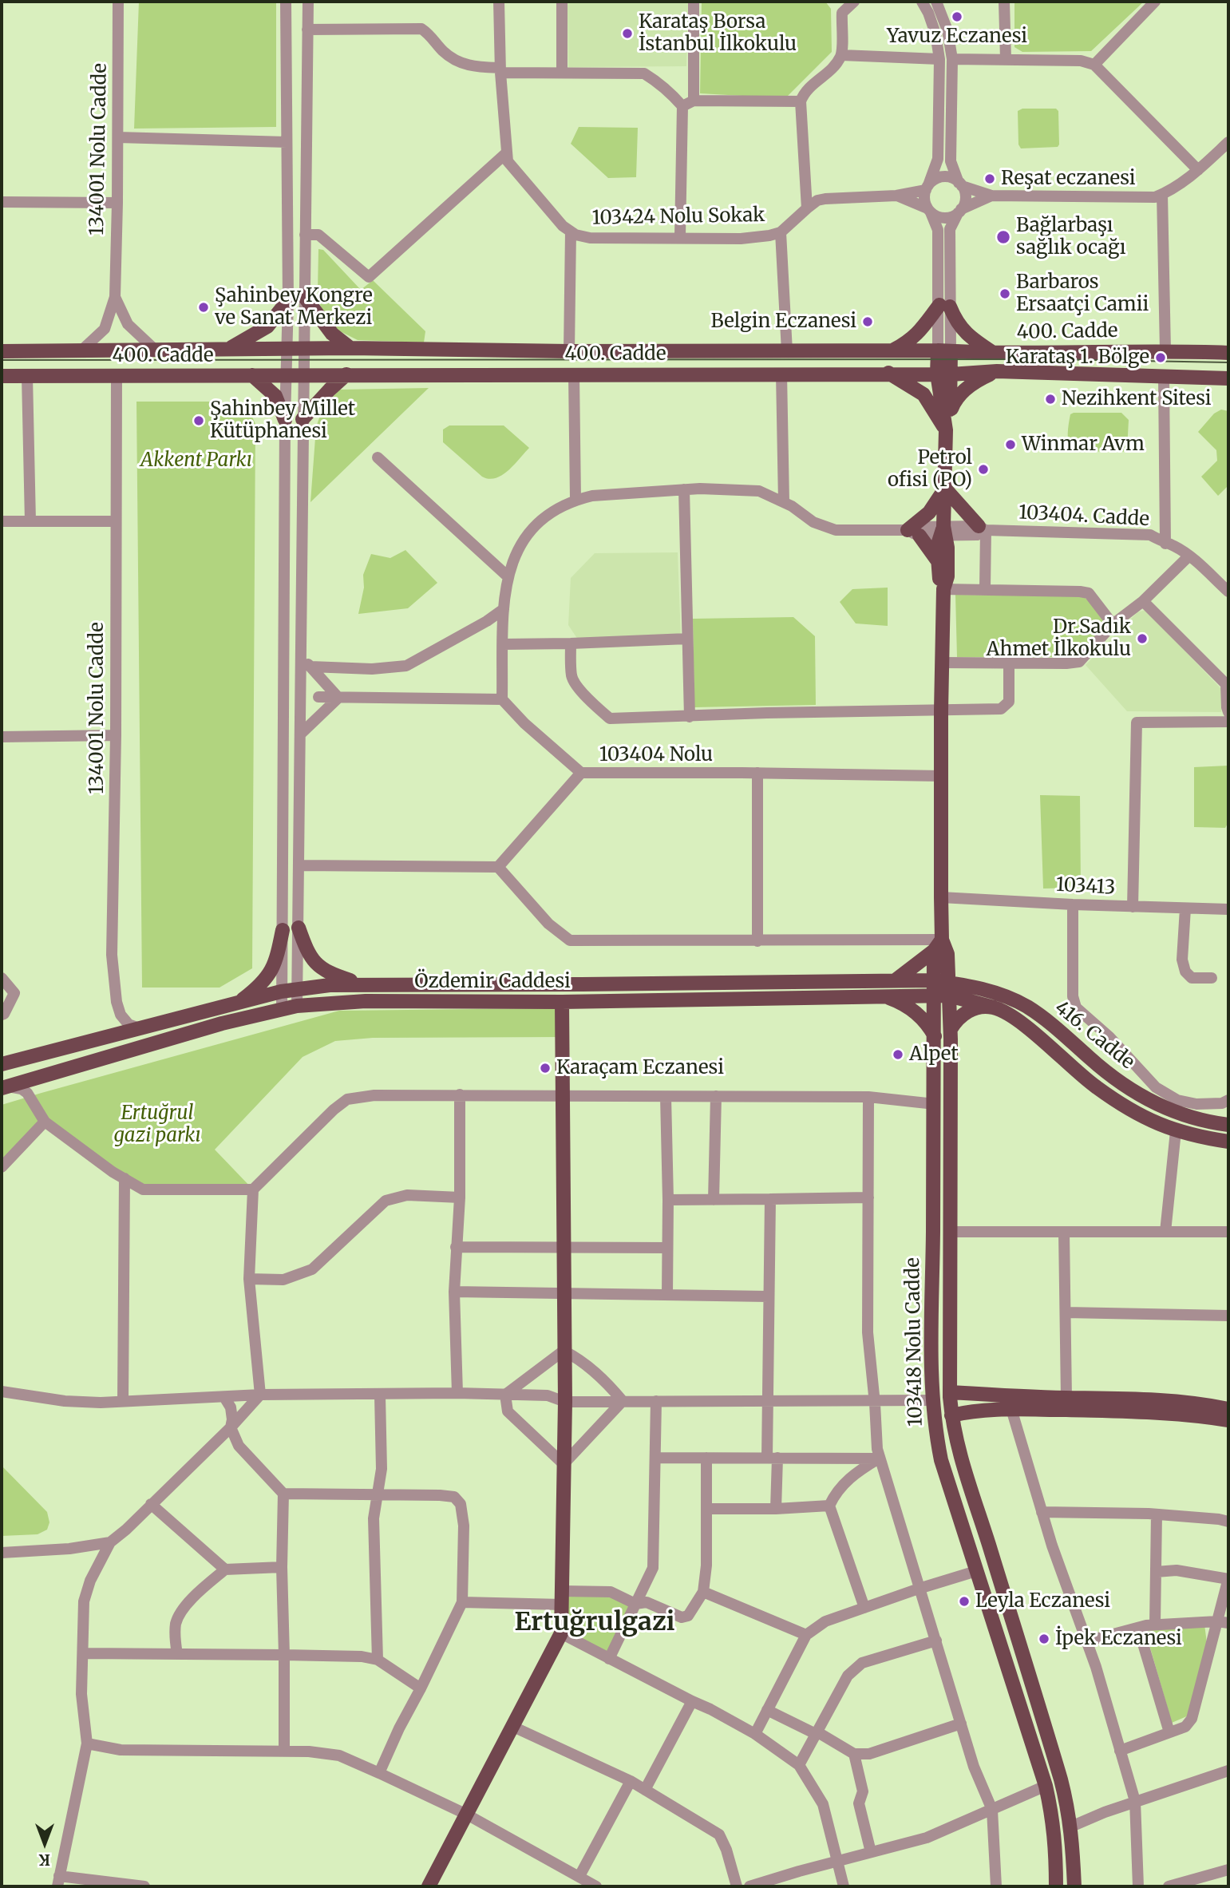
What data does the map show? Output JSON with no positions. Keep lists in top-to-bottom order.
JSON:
{
  "streets": {
    "main road": [
      "400. Cadde",
      "Özdemir Caddesi",
      "416. Cadde",
      "103418 Nolu Cadde"
    ],
    "street": [
      "134001 Nolu Cadde",
      "103424 Nolu Sokak",
      "103404. Cadde",
      "103404 Nolu",
      "103413"
    ]
  },
  "crossings": [
    ["134001 Nolu Cadde", "400. Cadde"],
    ["134001 Nolu Cadde", "Özdemir Caddesi"],
    ["103424 Nolu Sokak", "400. Cadde"],
    ["400. Cadde", "103404. Cadde"],
    ["Özdemir Caddesi", "416. Cadde"],
    ["Özdemir Caddesi", "103418 Nolu Cadde"],
    ["416. Cadde", "103418 Nolu Cadde"]
  ],
  "districts": ["Ertuğrulgazi"],
  "parks": ["Akkent Parkı", "Ertuğrul gazi parkı"],
  "places": [
    "Yavuz Eczanesi",
    "Karataş Borsa İstanbul İlkokulu",
    "Reşat eczanesi",
    "Bağlarbaşı sağlık ocağı",
    "Barbaros Ersaatçi Camii",
    "Şahinbey Kongre ve Sanat Merkezi",
    "Belgin Eczanesi",
    "Karataş 1. Bölge",
    "Nezihkent Sitesi",
    "Şahinbey Millet Kütüphanesi",
    "Winmar Avm",
    "Petrol ofisi (PO)",
    "Dr.Sadık Ahmet İlkokulu",
    "Alpet",
    "Karaçam Eczanesi",
    "Leyla Eczanesi",
    "İpek Eczanesi"
  ],
  "north": "bottom"
}
